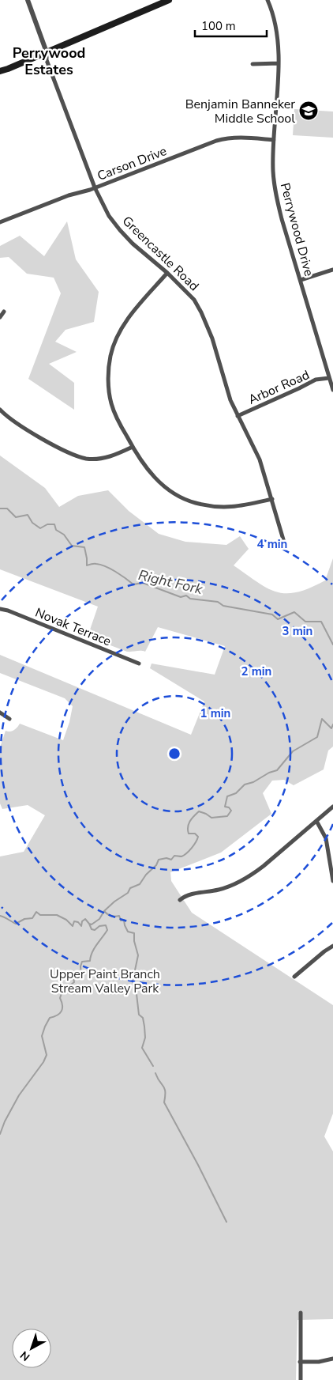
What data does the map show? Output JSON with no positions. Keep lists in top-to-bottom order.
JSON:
{
  "streets": {
    "street": [
      "Carson Drive",
      "Perrywood Drive",
      "Greencastle Road",
      "Arbor Road",
      "Novak Terrace"
    ]
  },
  "crossings": [
    ["Carson Drive", "Perrywood Drive"],
    ["Carson Drive", "Greencastle Road"],
    ["Perrywood Drive", "Arbor Road"],
    ["Greencastle Road", "Arbor Road"]
  ],
  "districts": ["Perrywood Estates"],
  "water": ["Right Fork"],
  "parks": ["Upper Paint Branch Stream Valley Park"],
  "places": {
    "school or university": ["Benjamin Banneker Middle School"]
  },
  "scale_bar": "100 m",
  "north": "bottom left",
  "rings": [
    "4 min",
    "3 min",
    "2 min",
    "1 min"
  ]
}
